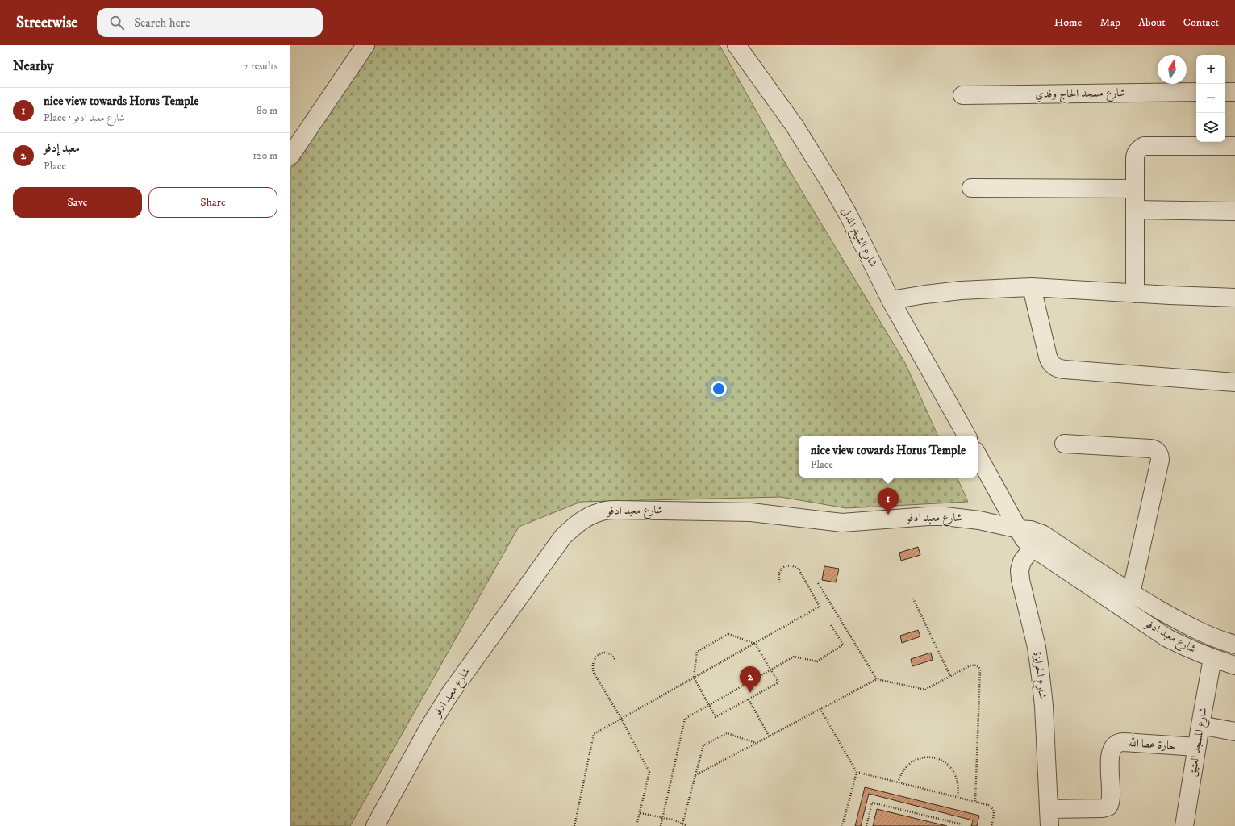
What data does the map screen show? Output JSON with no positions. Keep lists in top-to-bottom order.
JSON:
{
  "streets": {
    "street": [
      "شارع مسجد الحاج وفدي",
      "شارع الشيخ المدنى",
      "شارع معبد ادفو",
      "شارع الحرايزة",
      "شارع المسجد العتيق",
      "حارة عطا الله"
    ]
  },
  "crossings": [
    ["شارع معبد ادفو", "شارع الحرايزة"],
    ["شارع معبد ادفو", "شارع المسجد العتيق"],
    ["شارع الحرايزة", "حارة عطا الله"],
    ["شارع المسجد العتيق", "حارة عطا الله"]
  ],
  "north": "top",
  "page": {
    "header": "Streetwise",
    "search": "Search here",
    "nav": [
      "Home",
      "Map",
      "About",
      "Contact"
    ],
    "heading": ["Nearby", "2 results"],
    "map_buttons": ["+", "−"],
    "list": [
      {
        "mark": "1",
        "name": "nice view towards Horus Temple",
        "note": "Place · شارع معبد ادفو",
        "value": "80 m"
      },
      {
        "mark": "2",
        "name": "معبد إدفو",
        "note": "Place",
        "value": "120 m"
      }
    ],
    "buttons": ["Save", "Share"],
    "popup": ["nice view towards Horus Temple", "Place"],
    "pins": ["1", "2"]
  }
}
